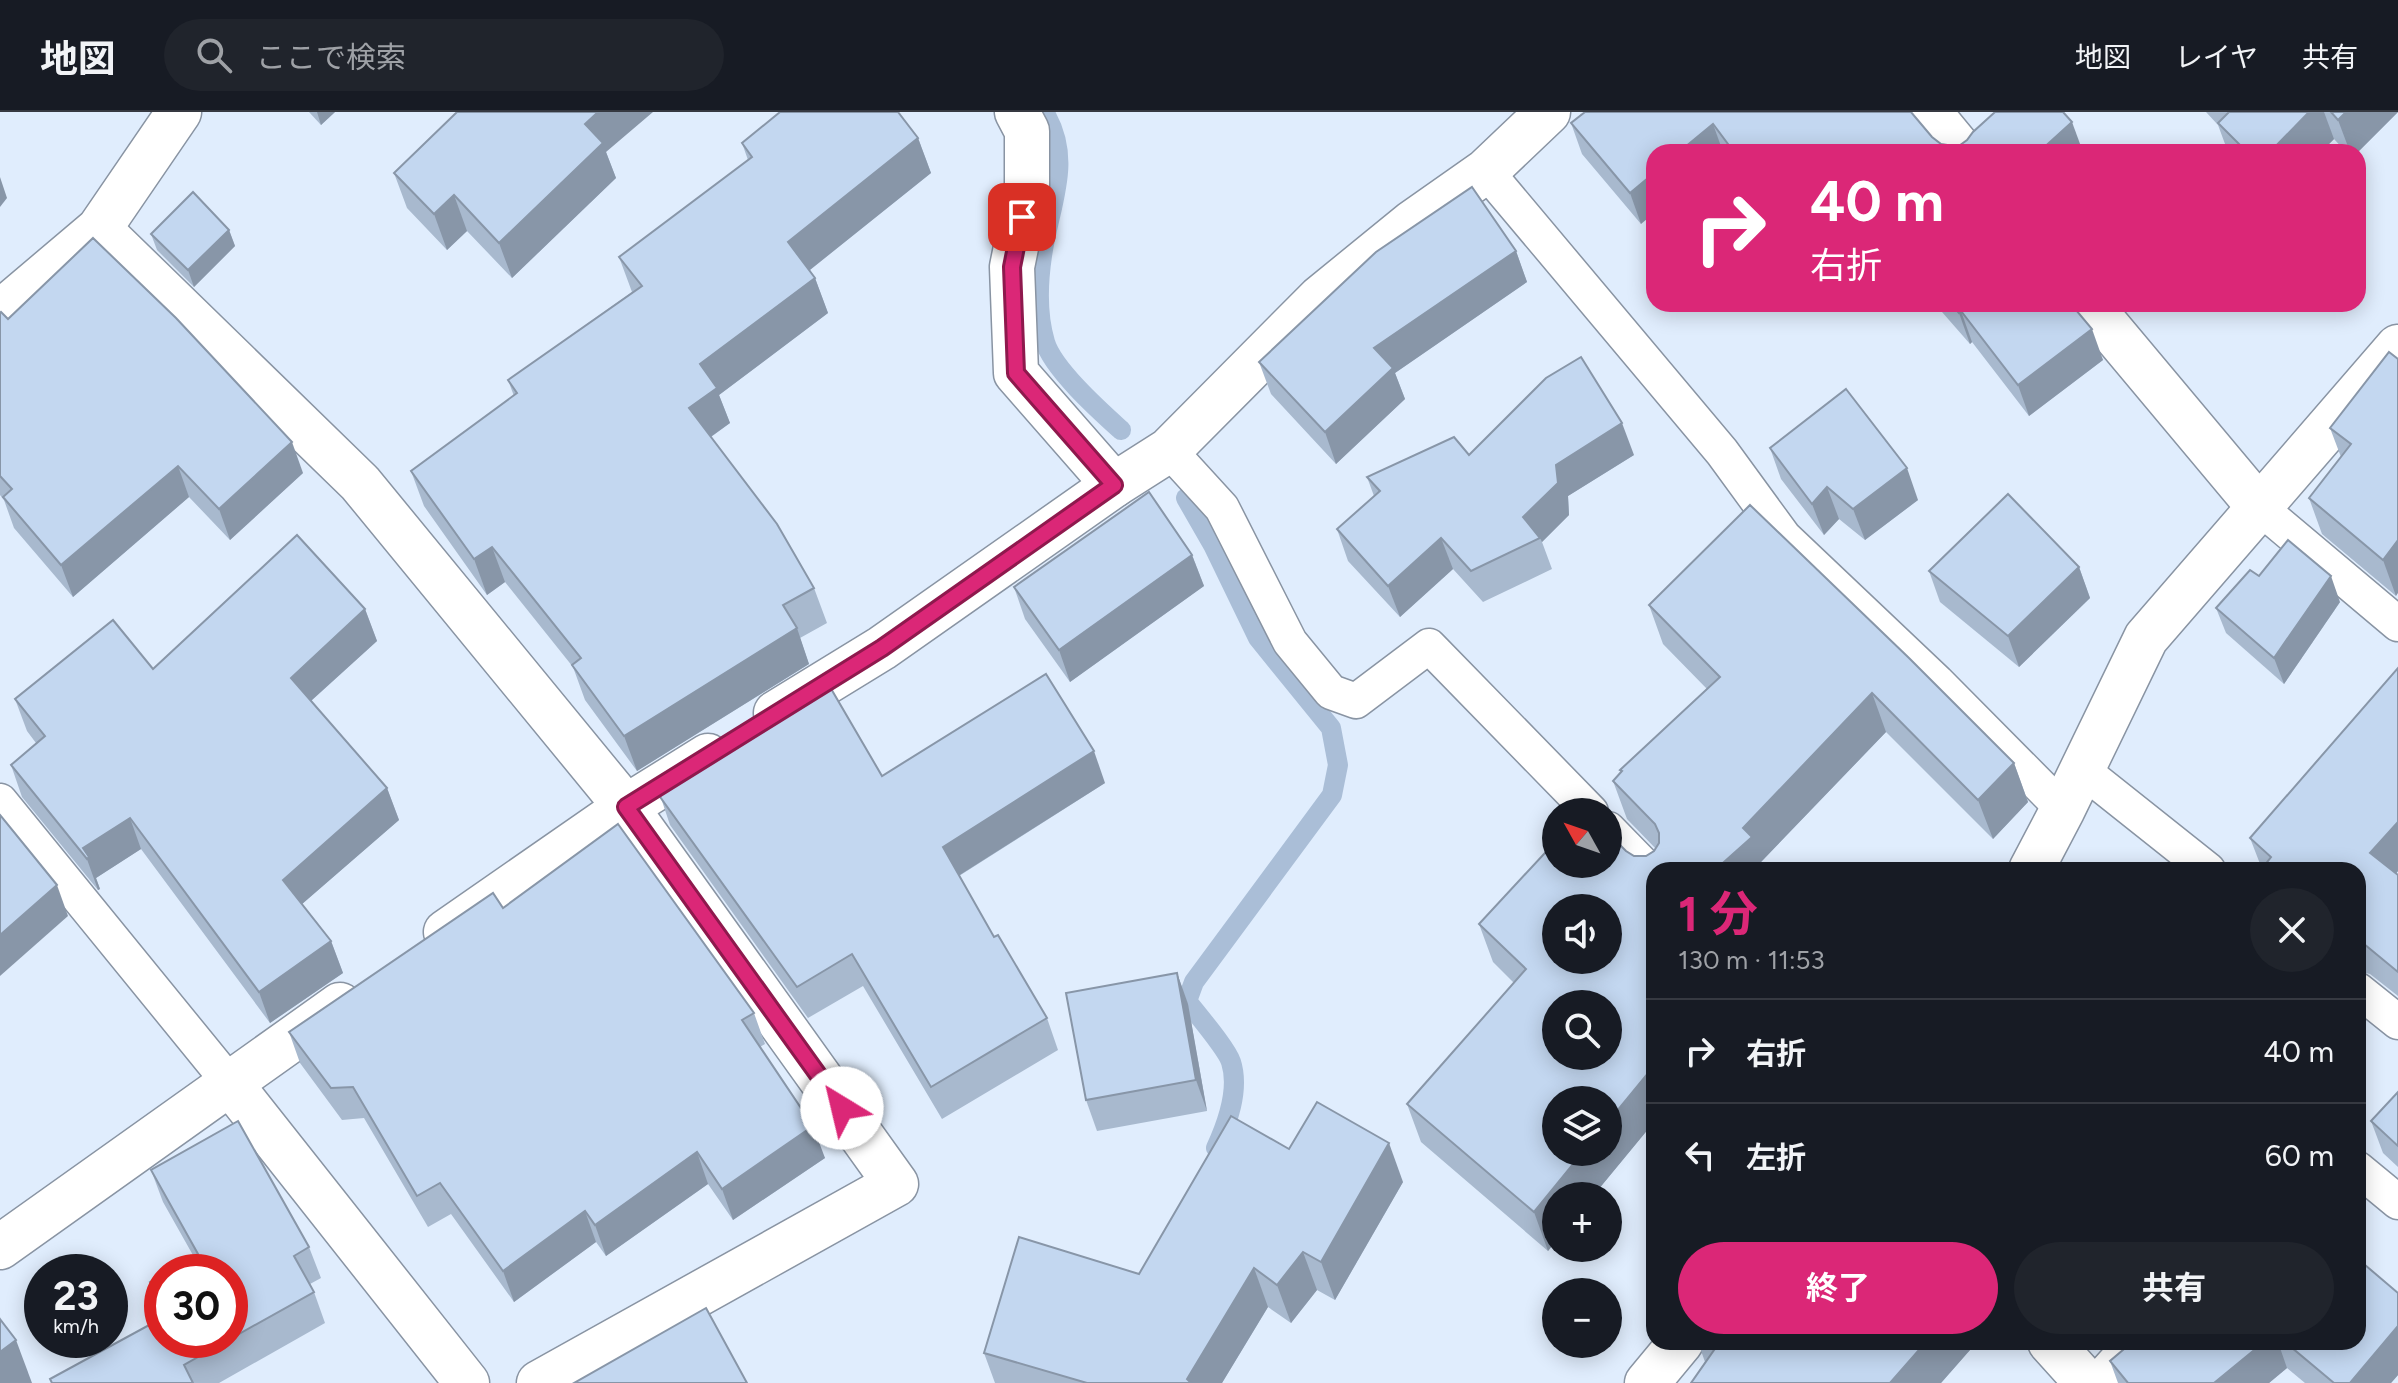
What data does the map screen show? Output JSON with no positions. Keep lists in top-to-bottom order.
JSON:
{
  "north": "top left",
  "page": {
    "header": "地図",
    "search": "ここで検索",
    "nav": ["地図", "レイヤ", "共有"],
    "turn": ["40 m", "右折"],
    "map_buttons": ["+", "−"],
    "heading": ["1 分", "130 m · 11:53"],
    "list": [
      {
        "name": "右折",
        "value": "40 m"
      },
      {
        "name": "左折",
        "value": "60 m"
      }
    ],
    "buttons": ["終了", "共有"],
    "speed": "23 km/h",
    "limit": "30"
  }
}
